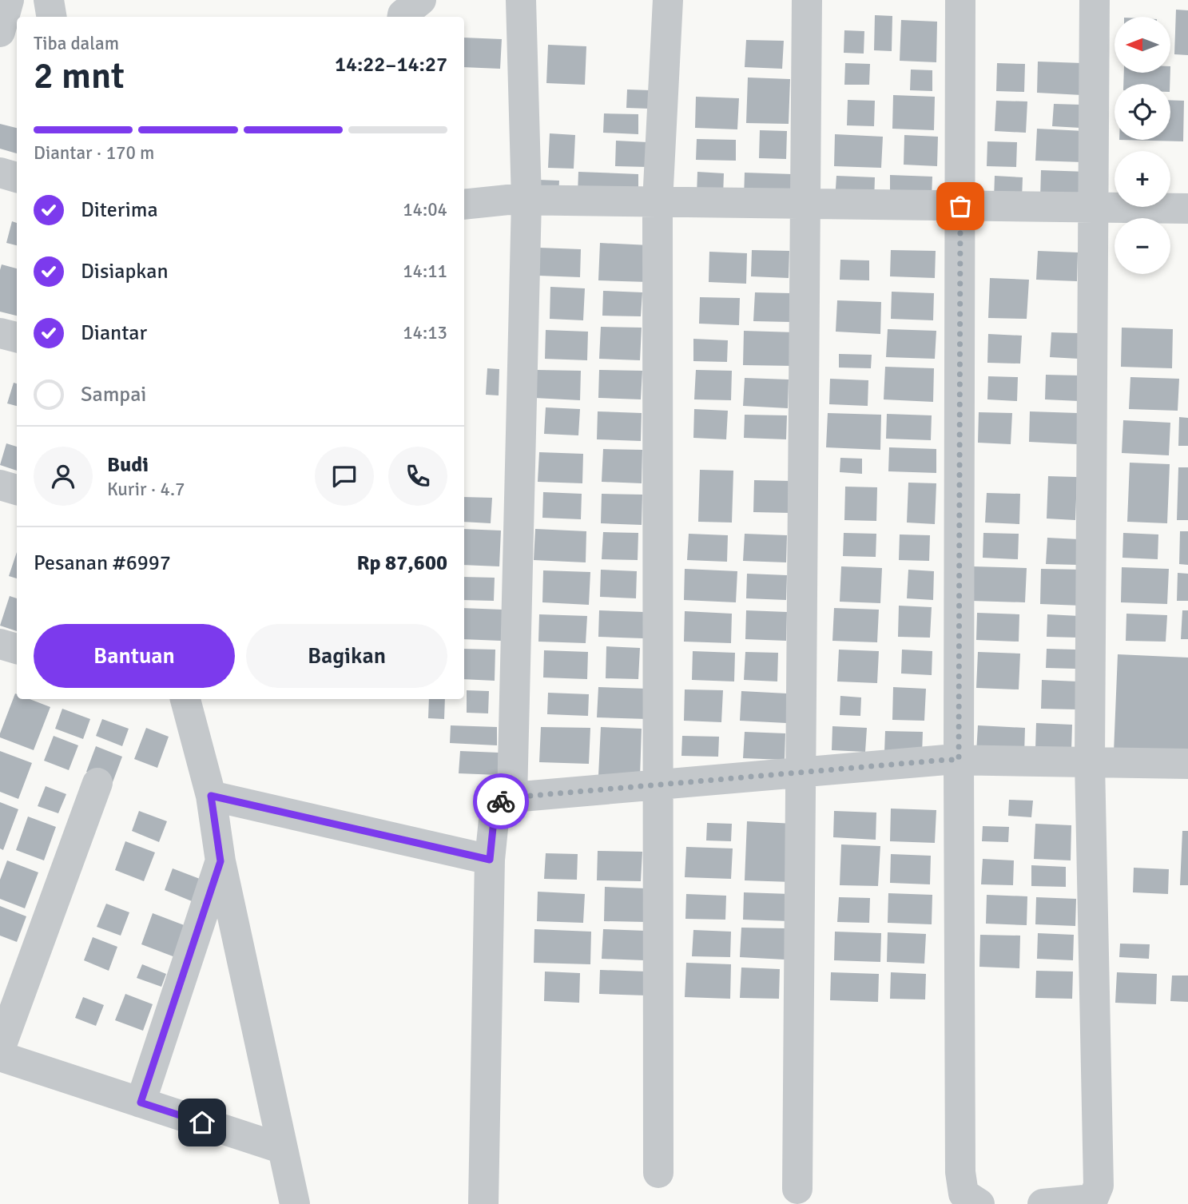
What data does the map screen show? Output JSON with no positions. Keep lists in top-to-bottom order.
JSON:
{
  "north": "left",
  "page": {
    "map_buttons": ["+", "−"],
    "heading": ["2 mnt", "Tiba dalam", "14:22–14:27"],
    "panel": [
      "Budi",
      "Kurir · 4.7",
      "Pesanan #6997",
      "Rp 87,600"
    ],
    "bar": "Diantar · 170 m",
    "list": [
      ["Diterima", "14:04"],
      ["Disiapkan", "14:11"],
      ["Diantar", "14:13"],
      "Sampai"
    ],
    "buttons": ["Bantuan", "Bagikan"]
  }
}
